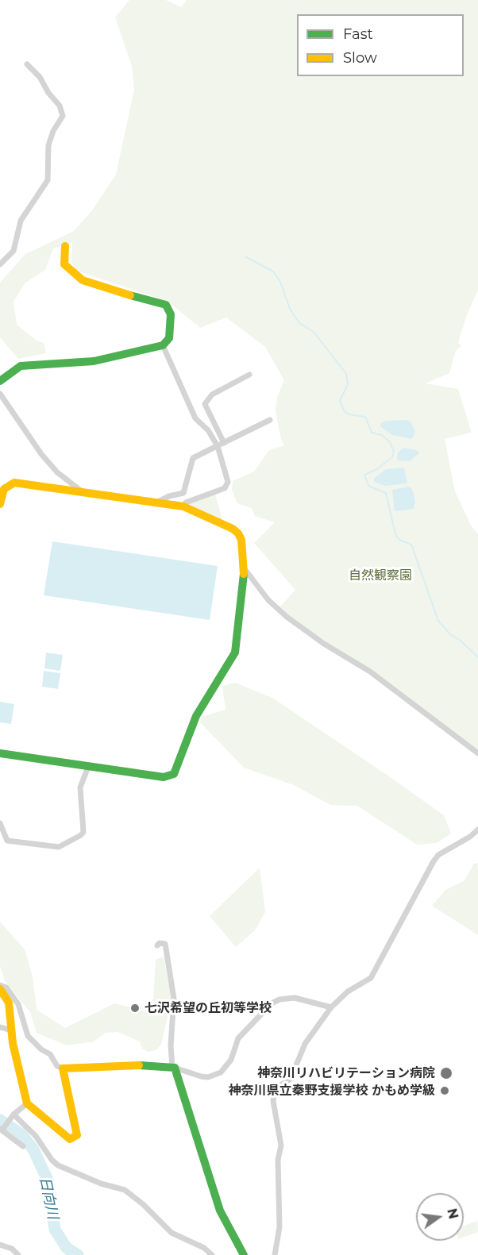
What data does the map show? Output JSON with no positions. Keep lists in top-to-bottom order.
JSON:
{
  "water": ["日向川"],
  "parks": ["自然観察園"],
  "places": ["七沢希望の丘初等学校", "神奈川リハビリテーション病院", "神奈川県立秦野支援学校 かもめ学級"],
  "legend": ["Fast", "Slow"],
  "north": "right"
}
